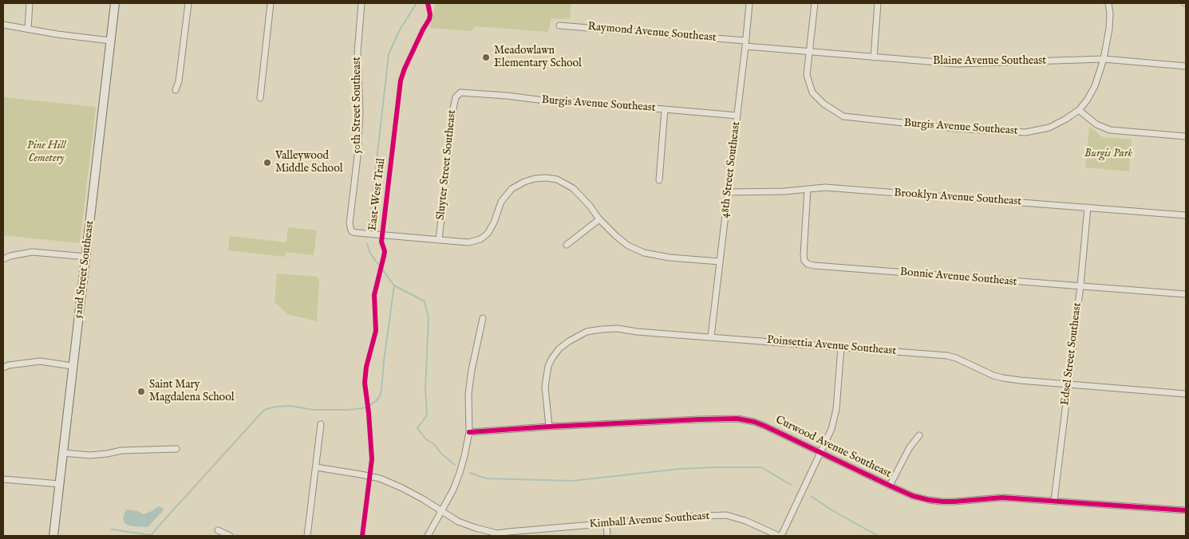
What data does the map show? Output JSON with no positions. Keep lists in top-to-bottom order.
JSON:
{
  "streets": {
    "main road": ["52nd Street Southeast"],
    "street": [
      "Raymond Avenue Southeast",
      "Blaine Avenue Southeast",
      "Burgis Avenue Southeast",
      "50th Street Southeast",
      "Sluyter Street Southeast",
      "48th Street Southeast",
      "Brooklyn Avenue Southeast",
      "Bonnie Avenue Southeast",
      "Poinsettia Avenue Southeast",
      "Edsel Street Southeast",
      "Curwood Avenue Southeast",
      "Kimball Avenue Southeast"
    ],
    "cycle path": ["East-West Trail"]
  },
  "crossings": [
    ["Raymond Avenue Southeast", "Blaine Avenue Southeast"],
    ["Raymond Avenue Southeast", "48th Street Southeast"],
    ["Blaine Avenue Southeast", "Burgis Avenue Southeast"],
    ["Blaine Avenue Southeast", "48th Street Southeast"],
    ["Burgis Avenue Southeast", "Sluyter Street Southeast"],
    ["Burgis Avenue Southeast", "48th Street Southeast"],
    ["50th Street Southeast", "Sluyter Street Southeast"],
    ["48th Street Southeast", "Brooklyn Avenue Southeast"],
    ["48th Street Southeast", "Poinsettia Avenue Southeast"],
    ["Brooklyn Avenue Southeast", "Bonnie Avenue Southeast"],
    ["Brooklyn Avenue Southeast", "Edsel Street Southeast"],
    ["Bonnie Avenue Southeast", "Edsel Street Southeast"],
    ["Poinsettia Avenue Southeast", "Edsel Street Southeast"],
    ["Poinsettia Avenue Southeast", "Curwood Avenue Southeast"],
    ["Edsel Street Southeast", "Curwood Avenue Southeast"]
  ],
  "parks": ["Pine Hill Cemetery", "Burgis Park"],
  "places": ["Meadowlawn Elementary School", "Valleywood Middle School", "Saint Mary Magdalena School"]
}
